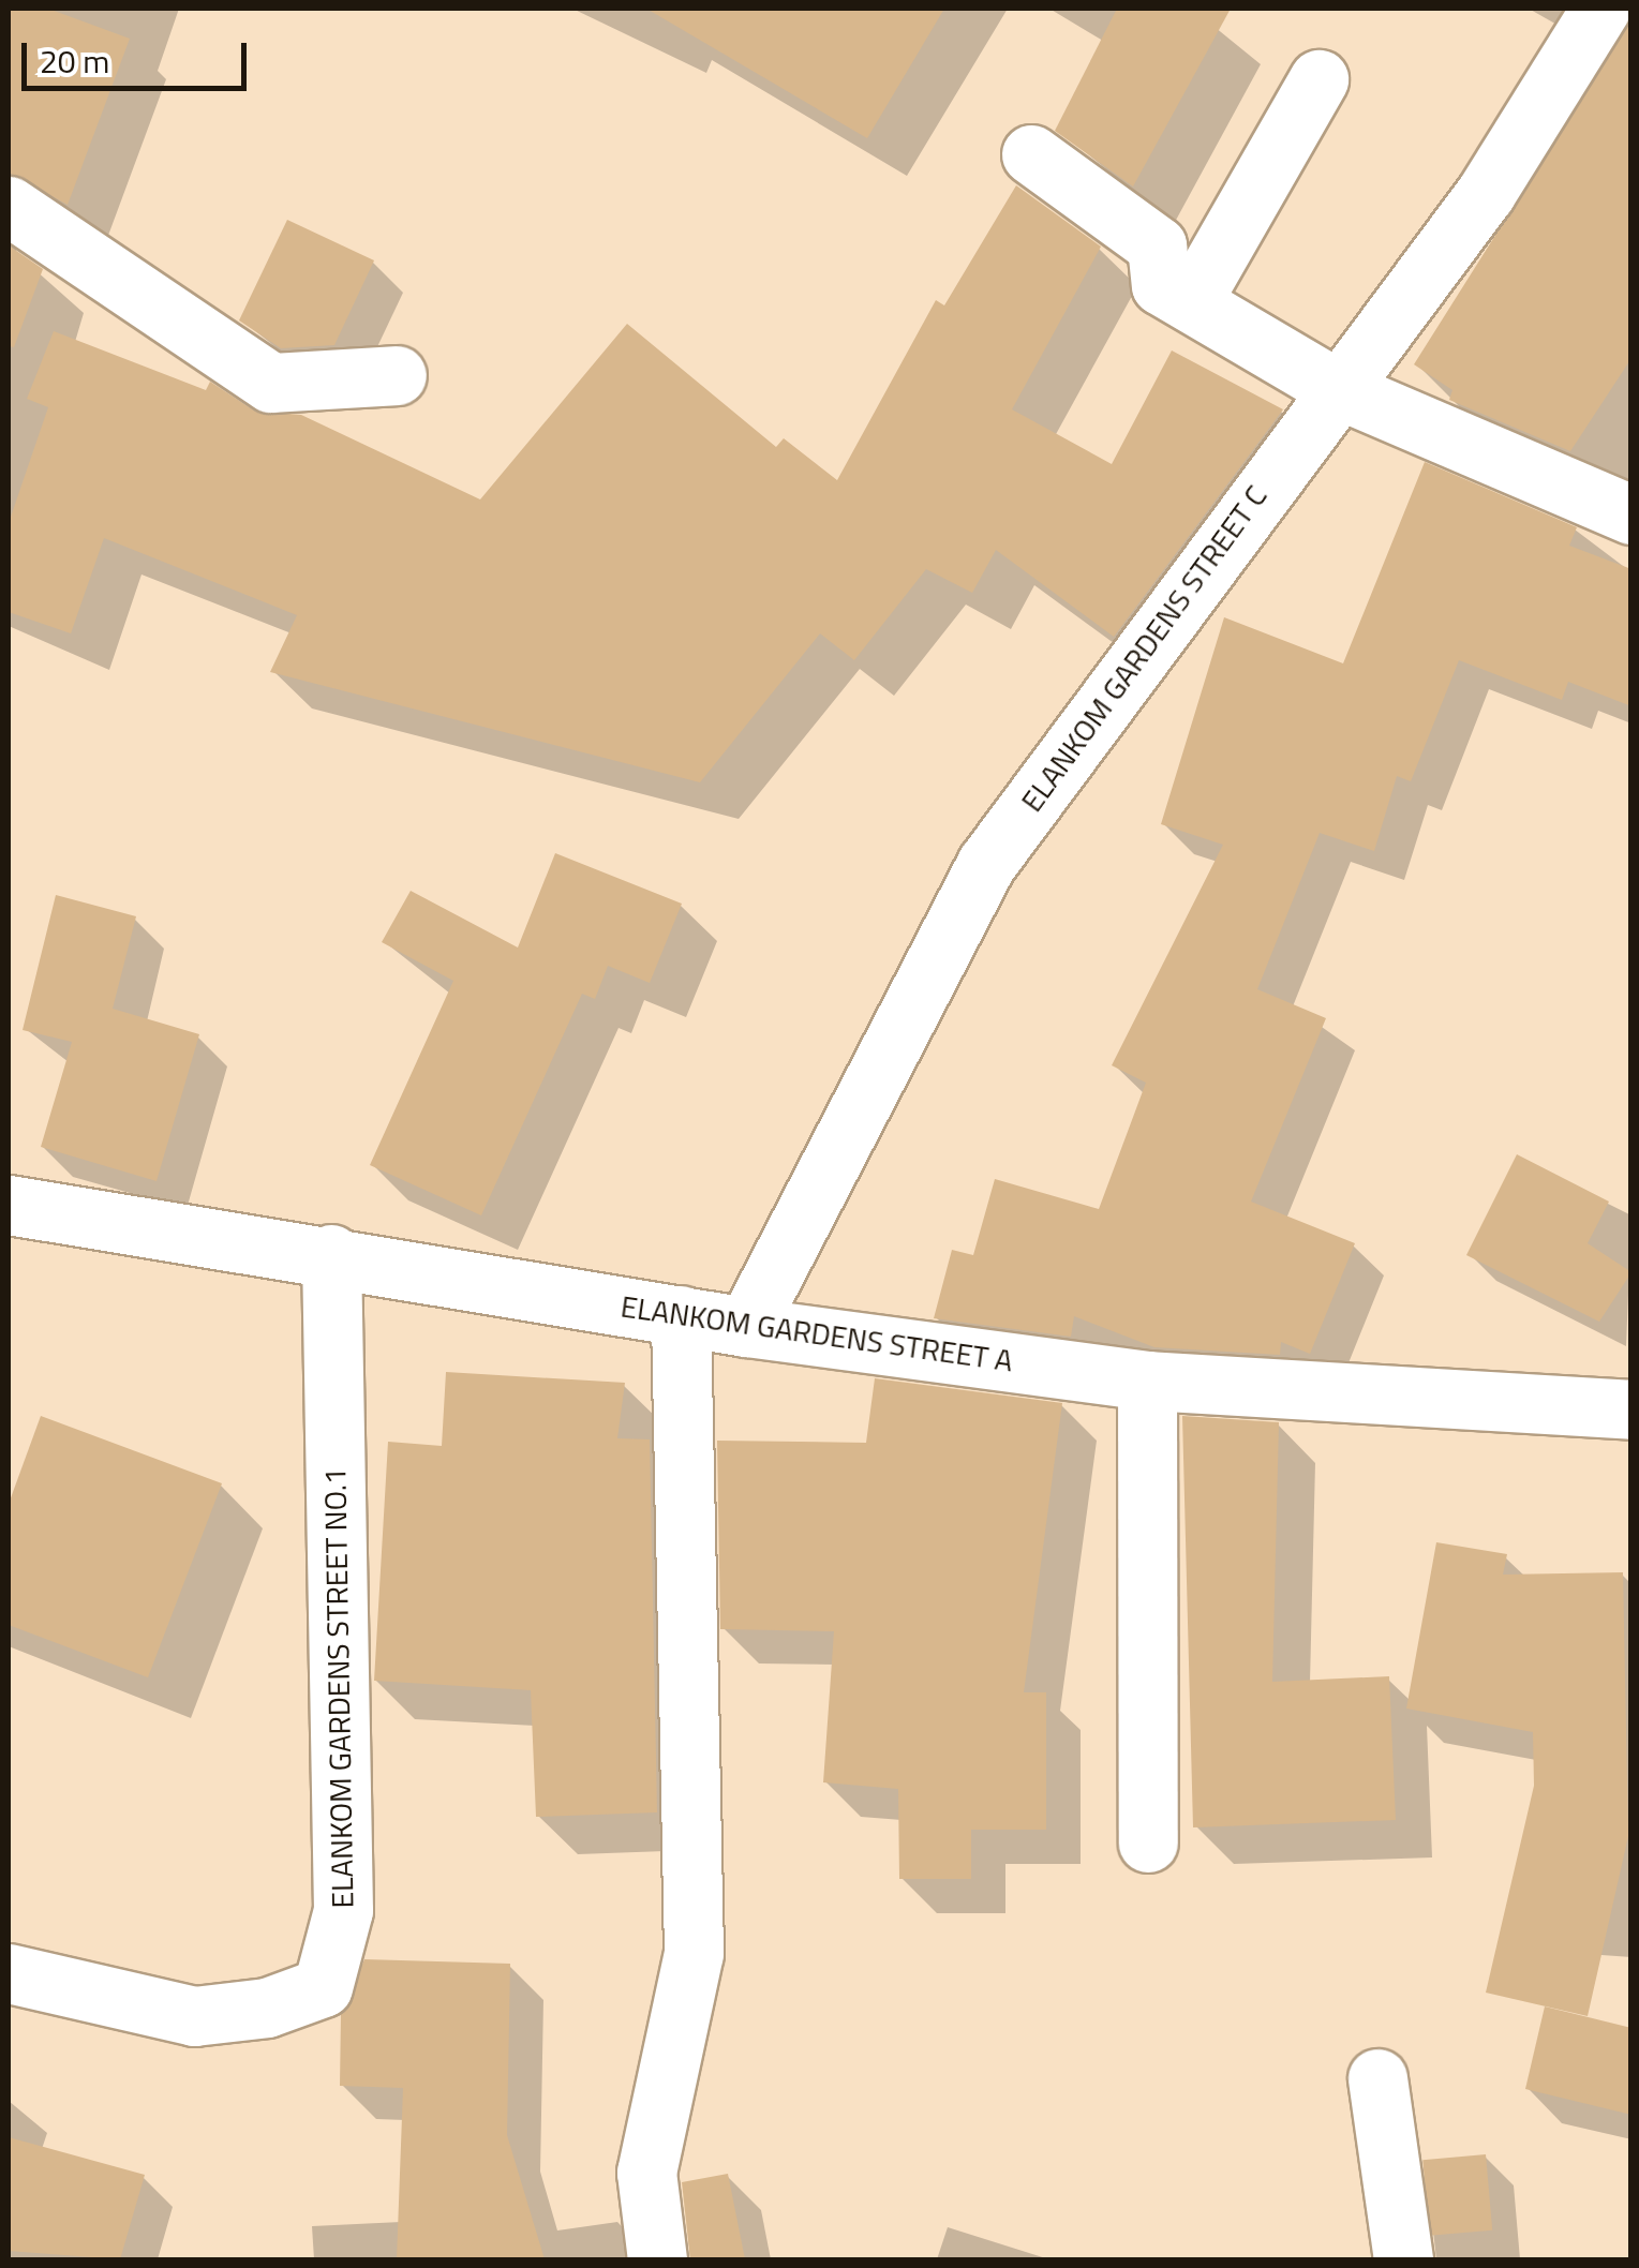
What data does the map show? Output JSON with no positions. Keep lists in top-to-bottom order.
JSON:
{
  "streets": {
    "street": ["ELANKOM GARDENS STREET C", "ELANKOM GARDENS STREET A", "ELANKOM GARDENS STREET NO.1"]
  },
  "crossings": [
    ["ELANKOM GARDENS STREET C", "ELANKOM GARDENS STREET A"],
    ["ELANKOM GARDENS STREET A", "ELANKOM GARDENS STREET NO.1"]
  ],
  "scale_bar": "20 m"
}
